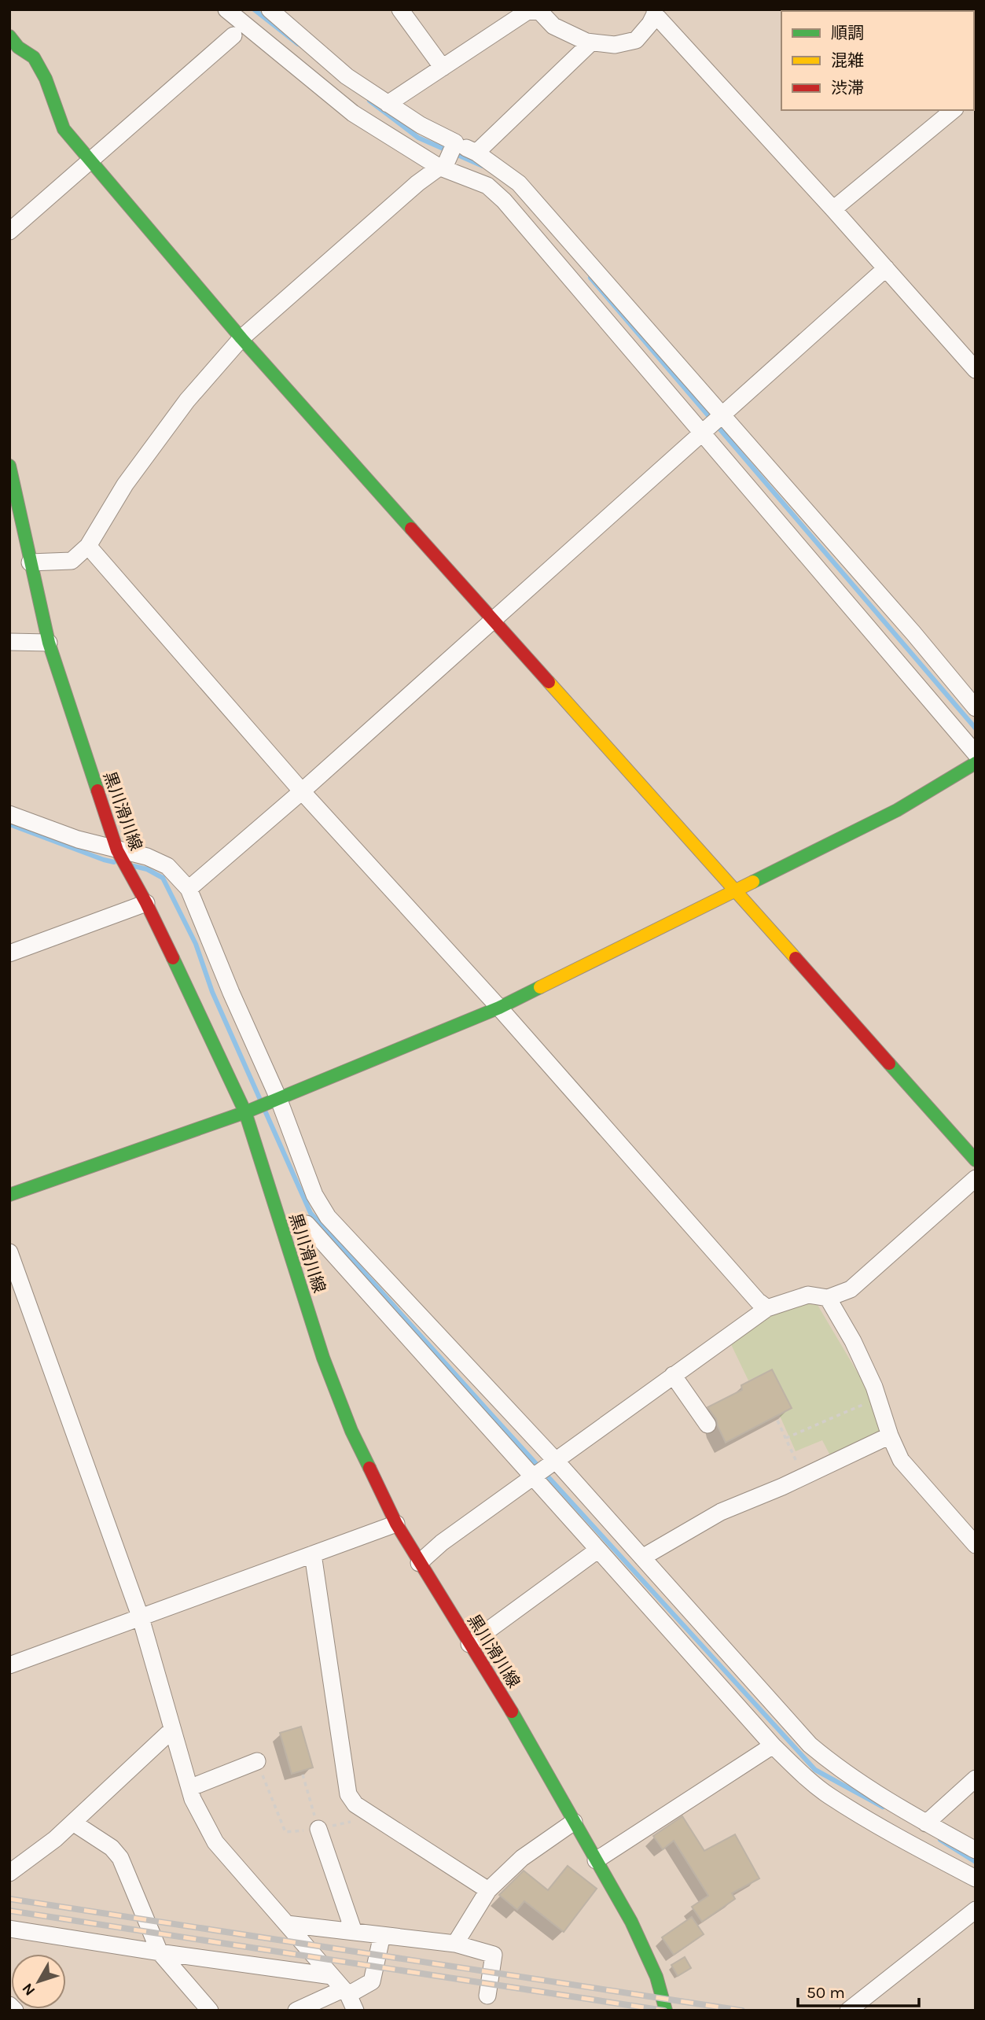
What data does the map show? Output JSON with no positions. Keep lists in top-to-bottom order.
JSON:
{
  "streets": {
    "street": ["黒川滑川線"]
  },
  "legend": ["順調", "混雑", "渋滞"],
  "scale_bar": "50 m",
  "north": "bottom left"
}
